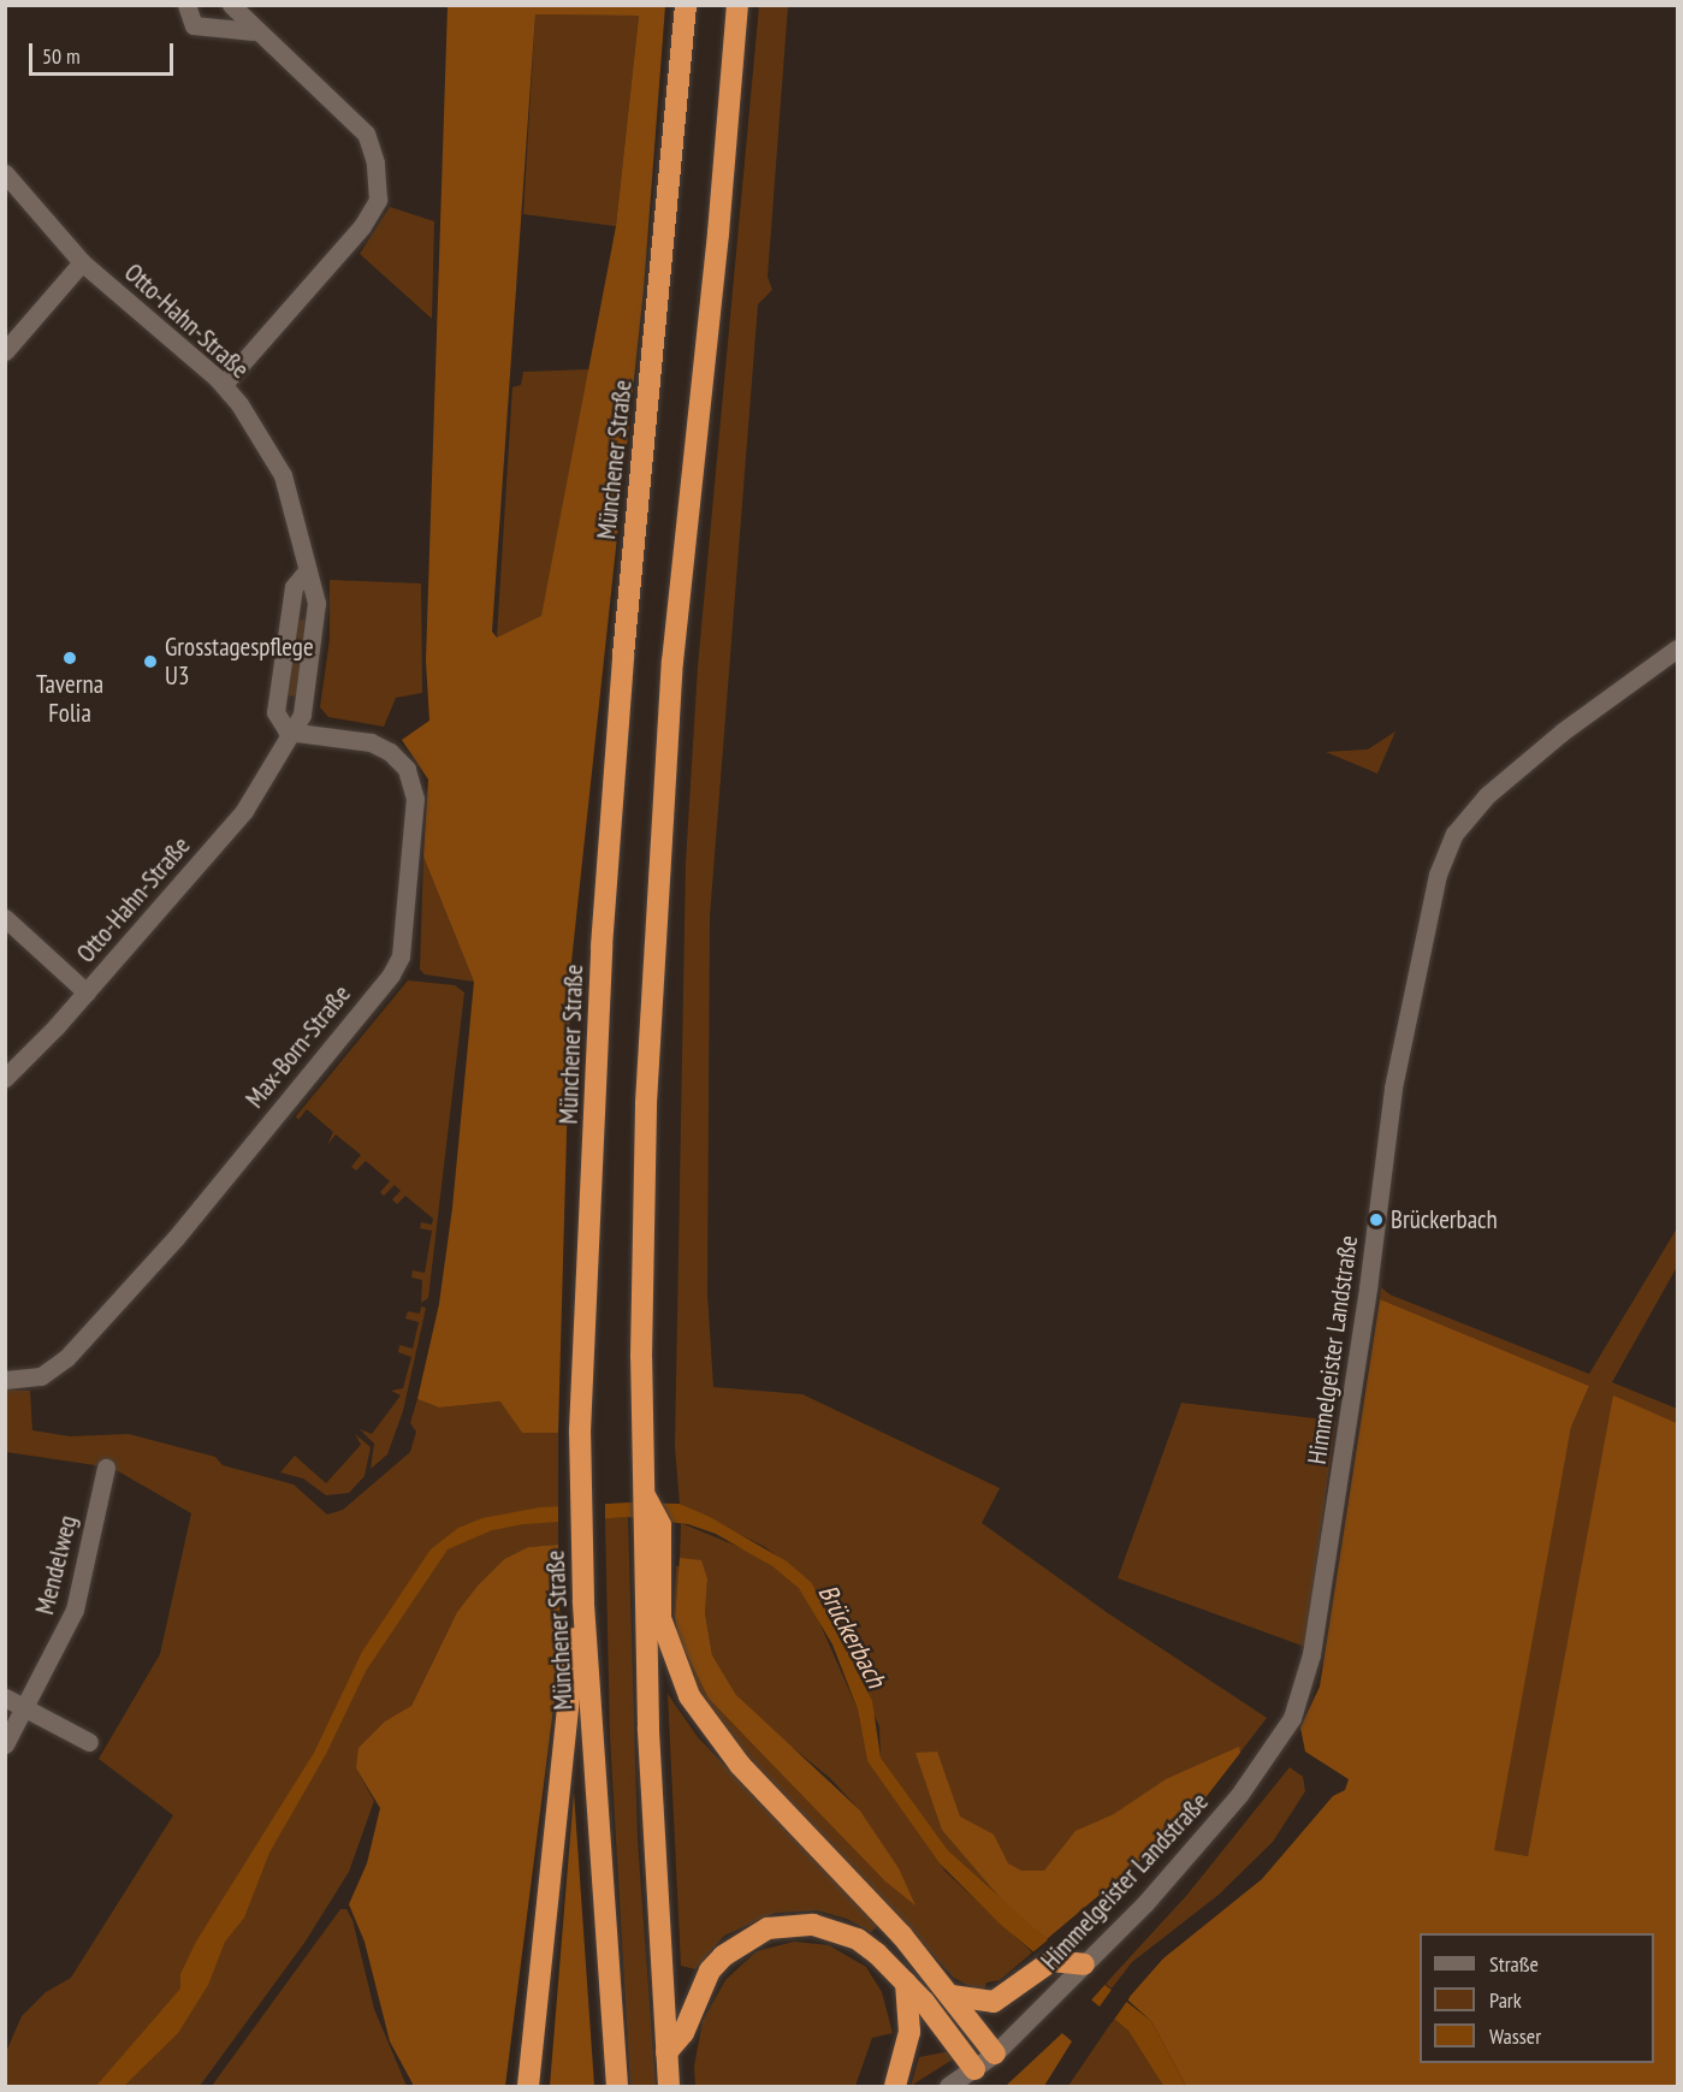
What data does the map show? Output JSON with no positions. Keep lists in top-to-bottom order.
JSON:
{
  "streets": {
    "highway": ["Münchener Straße"],
    "street": [
      "Otto-Hahn-Straße",
      "Max-Born-Straße",
      "Himmelgeister Landstraße",
      "Mendelweg"
    ]
  },
  "crossings": [
    ["Otto-Hahn-Straße", "Max-Born-Straße"]
  ],
  "water": ["Brückerbach"],
  "places": ["Taverna Folia", "Grosstagespflege U3", "Brückerbach"],
  "legend": ["Straße", "Park", "Wasser"],
  "scale_bar": "50 m"
}
